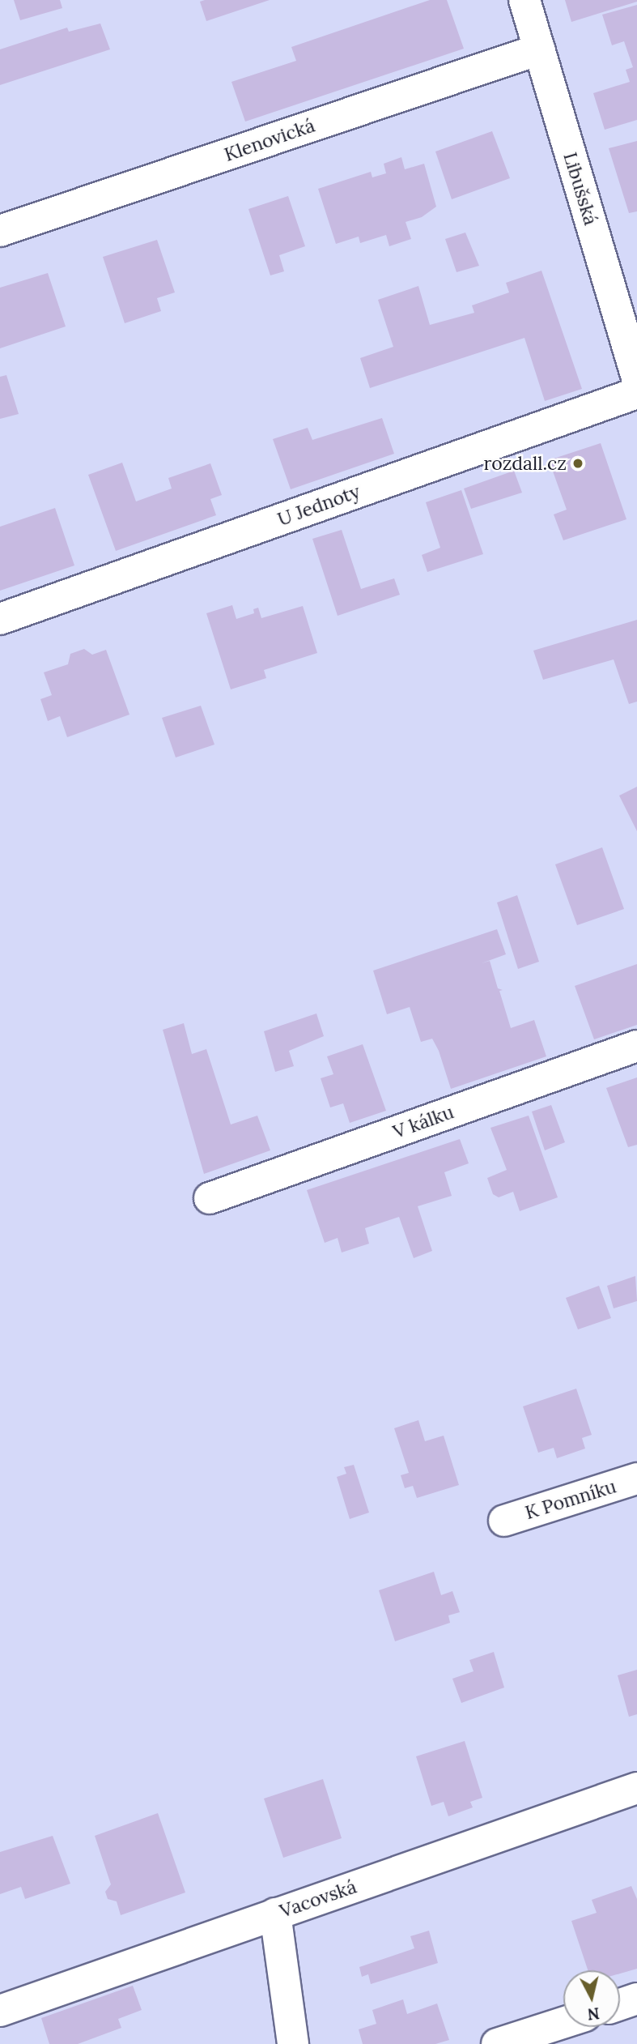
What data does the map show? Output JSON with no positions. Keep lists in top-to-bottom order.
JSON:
{
  "streets": {
    "street": [
      "Klenovická",
      "Libušská",
      "U Jednoty",
      "V kálku",
      "K Pomníku",
      "Vacovská"
    ]
  },
  "crossings": [
    ["Klenovická", "Libušská"]
  ],
  "places": ["rozdall.cz"],
  "north": "bottom"
}
